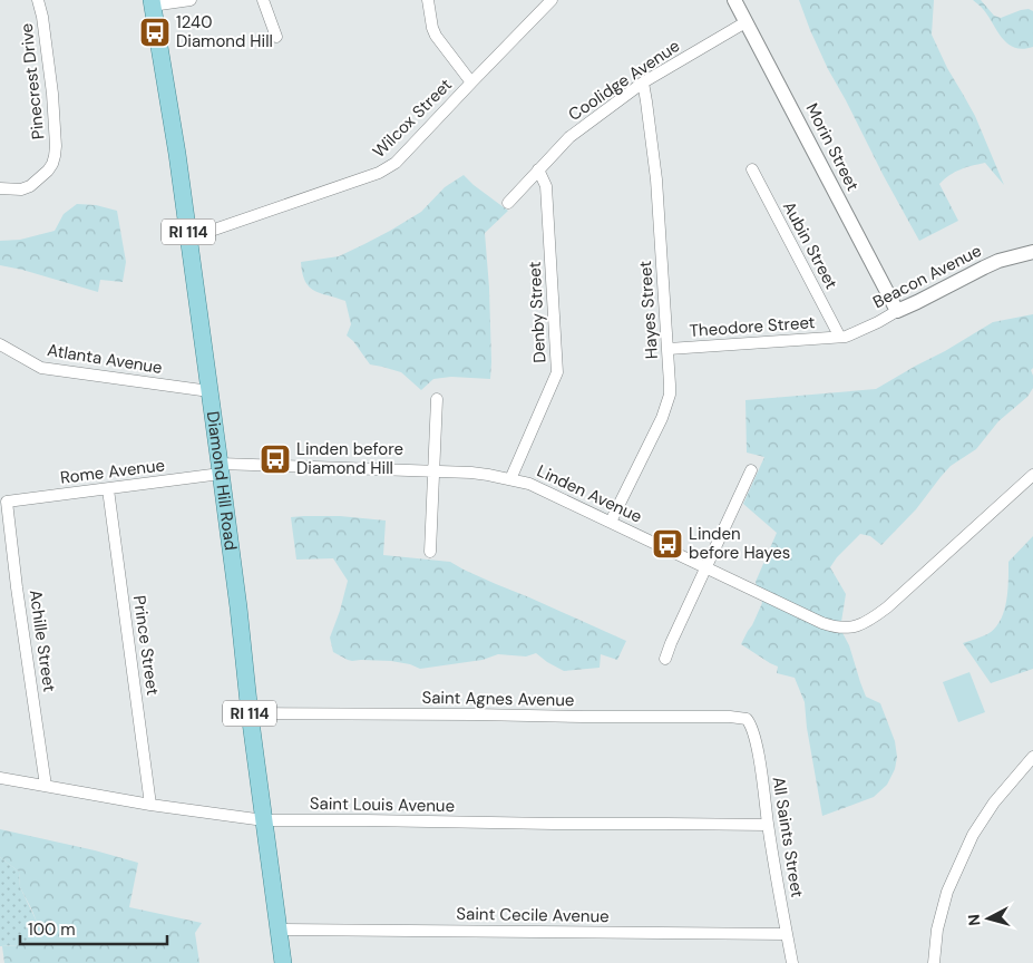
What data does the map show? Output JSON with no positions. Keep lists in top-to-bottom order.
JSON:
{
  "streets": {
    "main road": ["RI 114", "Diamond Hill Road"],
    "street": [
      "Coolidge Avenue",
      "Pinecrest Drive",
      "Wilcox Street",
      "Morin Street",
      "Aubin Street",
      "Beacon Avenue",
      "Hayes Street",
      "Denby Street",
      "Theodore Street",
      "Atlanta Avenue",
      "Rome Avenue",
      "Linden Avenue",
      "Achille Street",
      "Prince Street",
      "Saint Agnes Avenue",
      "Saint Louis Avenue",
      "All Saints Street",
      "Saint Cecile Avenue"
    ]
  },
  "crossings": [
    ["Coolidge Avenue", "Morin Street"],
    ["Coolidge Avenue", "Hayes Street"],
    ["Coolidge Avenue", "Denby Street"],
    ["Wilcox Street", "Diamond Hill Road"],
    ["Morin Street", "Beacon Avenue"],
    ["Aubin Street", "Beacon Avenue"],
    ["Aubin Street", "Theodore Street"],
    ["Beacon Avenue", "Theodore Street"],
    ["Hayes Street", "Theodore Street"],
    ["Hayes Street", "Linden Avenue"],
    ["Denby Street", "Linden Avenue"],
    ["Atlanta Avenue", "Diamond Hill Road"],
    ["Rome Avenue", "Diamond Hill Road"],
    ["Rome Avenue", "Linden Avenue"],
    ["Rome Avenue", "Achille Street"],
    ["Rome Avenue", "Prince Street"],
    ["Diamond Hill Road", "Linden Avenue"],
    ["Diamond Hill Road", "Saint Agnes Avenue"],
    ["Diamond Hill Road", "Saint Louis Avenue"],
    ["Diamond Hill Road", "Saint Cecile Avenue"],
    ["Achille Street", "Saint Louis Avenue"],
    ["Prince Street", "Saint Louis Avenue"],
    ["Saint Agnes Avenue", "All Saints Street"],
    ["Saint Louis Avenue", "All Saints Street"],
    ["All Saints Street", "Saint Cecile Avenue"]
  ],
  "places": {
    "bus stop": ["1240 Diamond Hill", "Linden before Diamond Hill", "Linden before Hayes"]
  },
  "scale_bar": "100 m",
  "north": "left"
}
